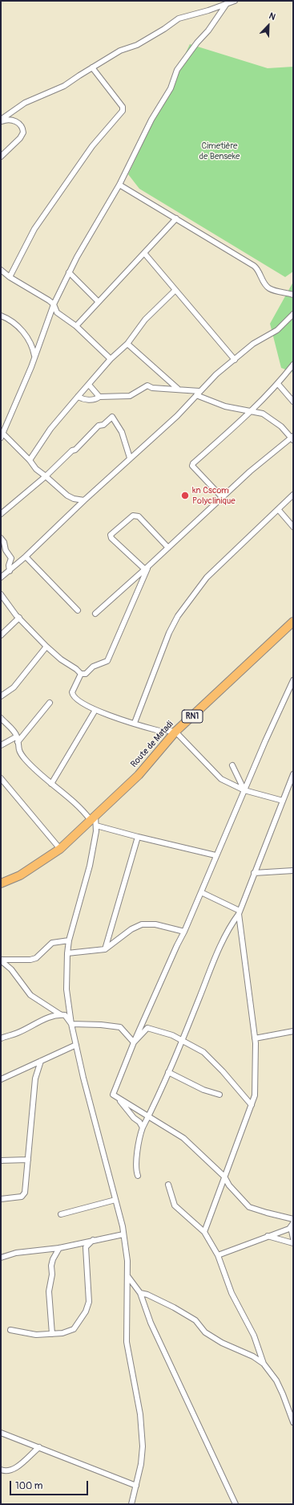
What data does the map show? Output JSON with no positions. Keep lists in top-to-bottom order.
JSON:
{
  "streets": {
    "highway": ["RN1", "Route de Matadi"]
  },
  "crossings": [
    ["RN1", "Route de Matadi"]
  ],
  "parks": ["Cimetière de Benseke"],
  "places": ["kn Cscom Polyclinique"],
  "scale_bar": "100 m",
  "north": "top right"
}
